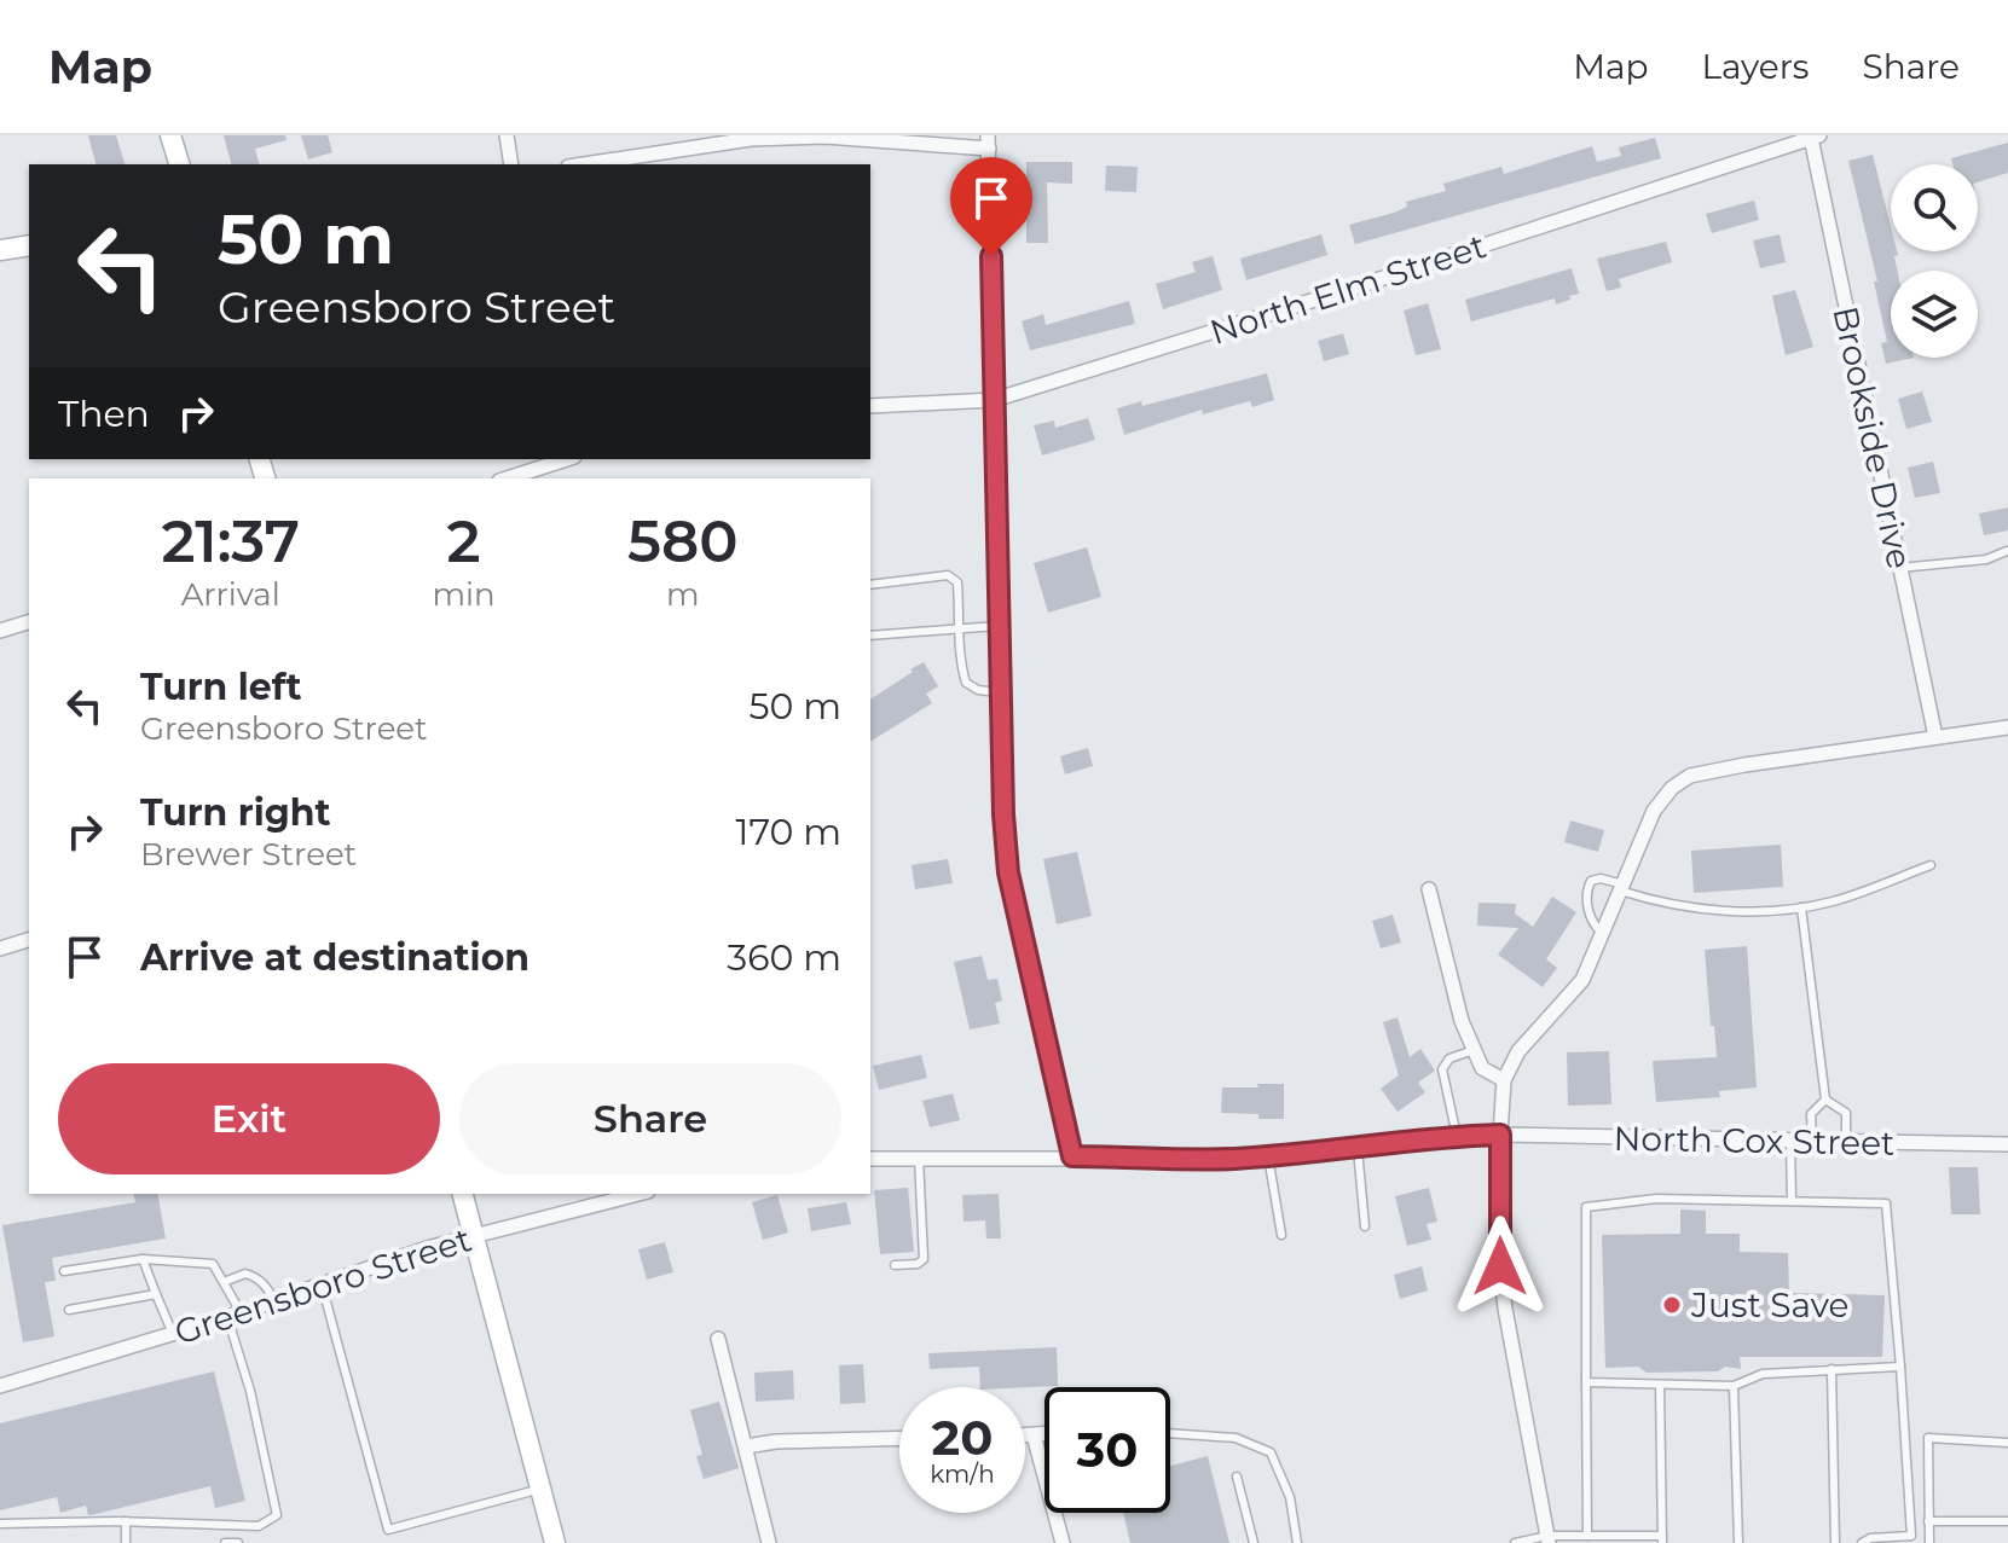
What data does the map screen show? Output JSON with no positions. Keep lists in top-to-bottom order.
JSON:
{
  "streets": {
    "street": [
      "North Elm Street",
      "Brookside Drive",
      "North Cox Street",
      "Greensboro Street"
    ]
  },
  "crossings": [
    ["North Elm Street", "Brookside Drive"]
  ],
  "places": ["Just Save"],
  "page": {
    "header": "Map",
    "nav": ["Map", "Layers", "Share"],
    "turn": ["50 m", "Greensboro Street"],
    "then": "Then",
    "eta": [
      "21:37",
      "Arrival",
      "2",
      "min",
      "580",
      "m"
    ],
    "list": [
      {
        "name": "Turn left",
        "note": "Greensboro Street",
        "value": "50 m"
      },
      {
        "name": "Turn right",
        "note": "Brewer Street",
        "value": "170 m"
      },
      {
        "name": "Arrive at destination",
        "value": "360 m"
      }
    ],
    "buttons": ["Exit", "Share"],
    "speed": "20 km/h",
    "limit": "30"
  }
}
